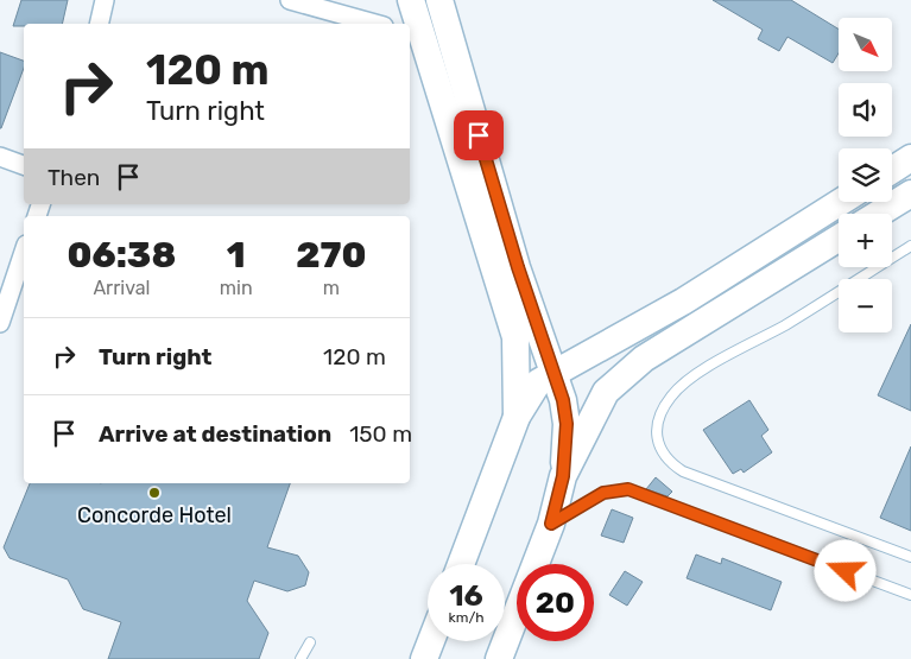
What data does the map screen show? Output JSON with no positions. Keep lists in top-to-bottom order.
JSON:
{
  "places": ["Concorde Hotel"],
  "north": "bottom right",
  "page": {
    "map_buttons": ["+", "−"],
    "turn": ["120 m", "Turn right"],
    "then": "Then",
    "eta": [
      "06:38",
      "Arrival",
      "1",
      "min",
      "270",
      "m"
    ],
    "list": [
      {
        "name": "Turn right",
        "value": "120 m"
      },
      {
        "name": "Arrive at destination",
        "value": "150 m"
      }
    ],
    "speed": "16 km/h",
    "limit": "20"
  }
}
